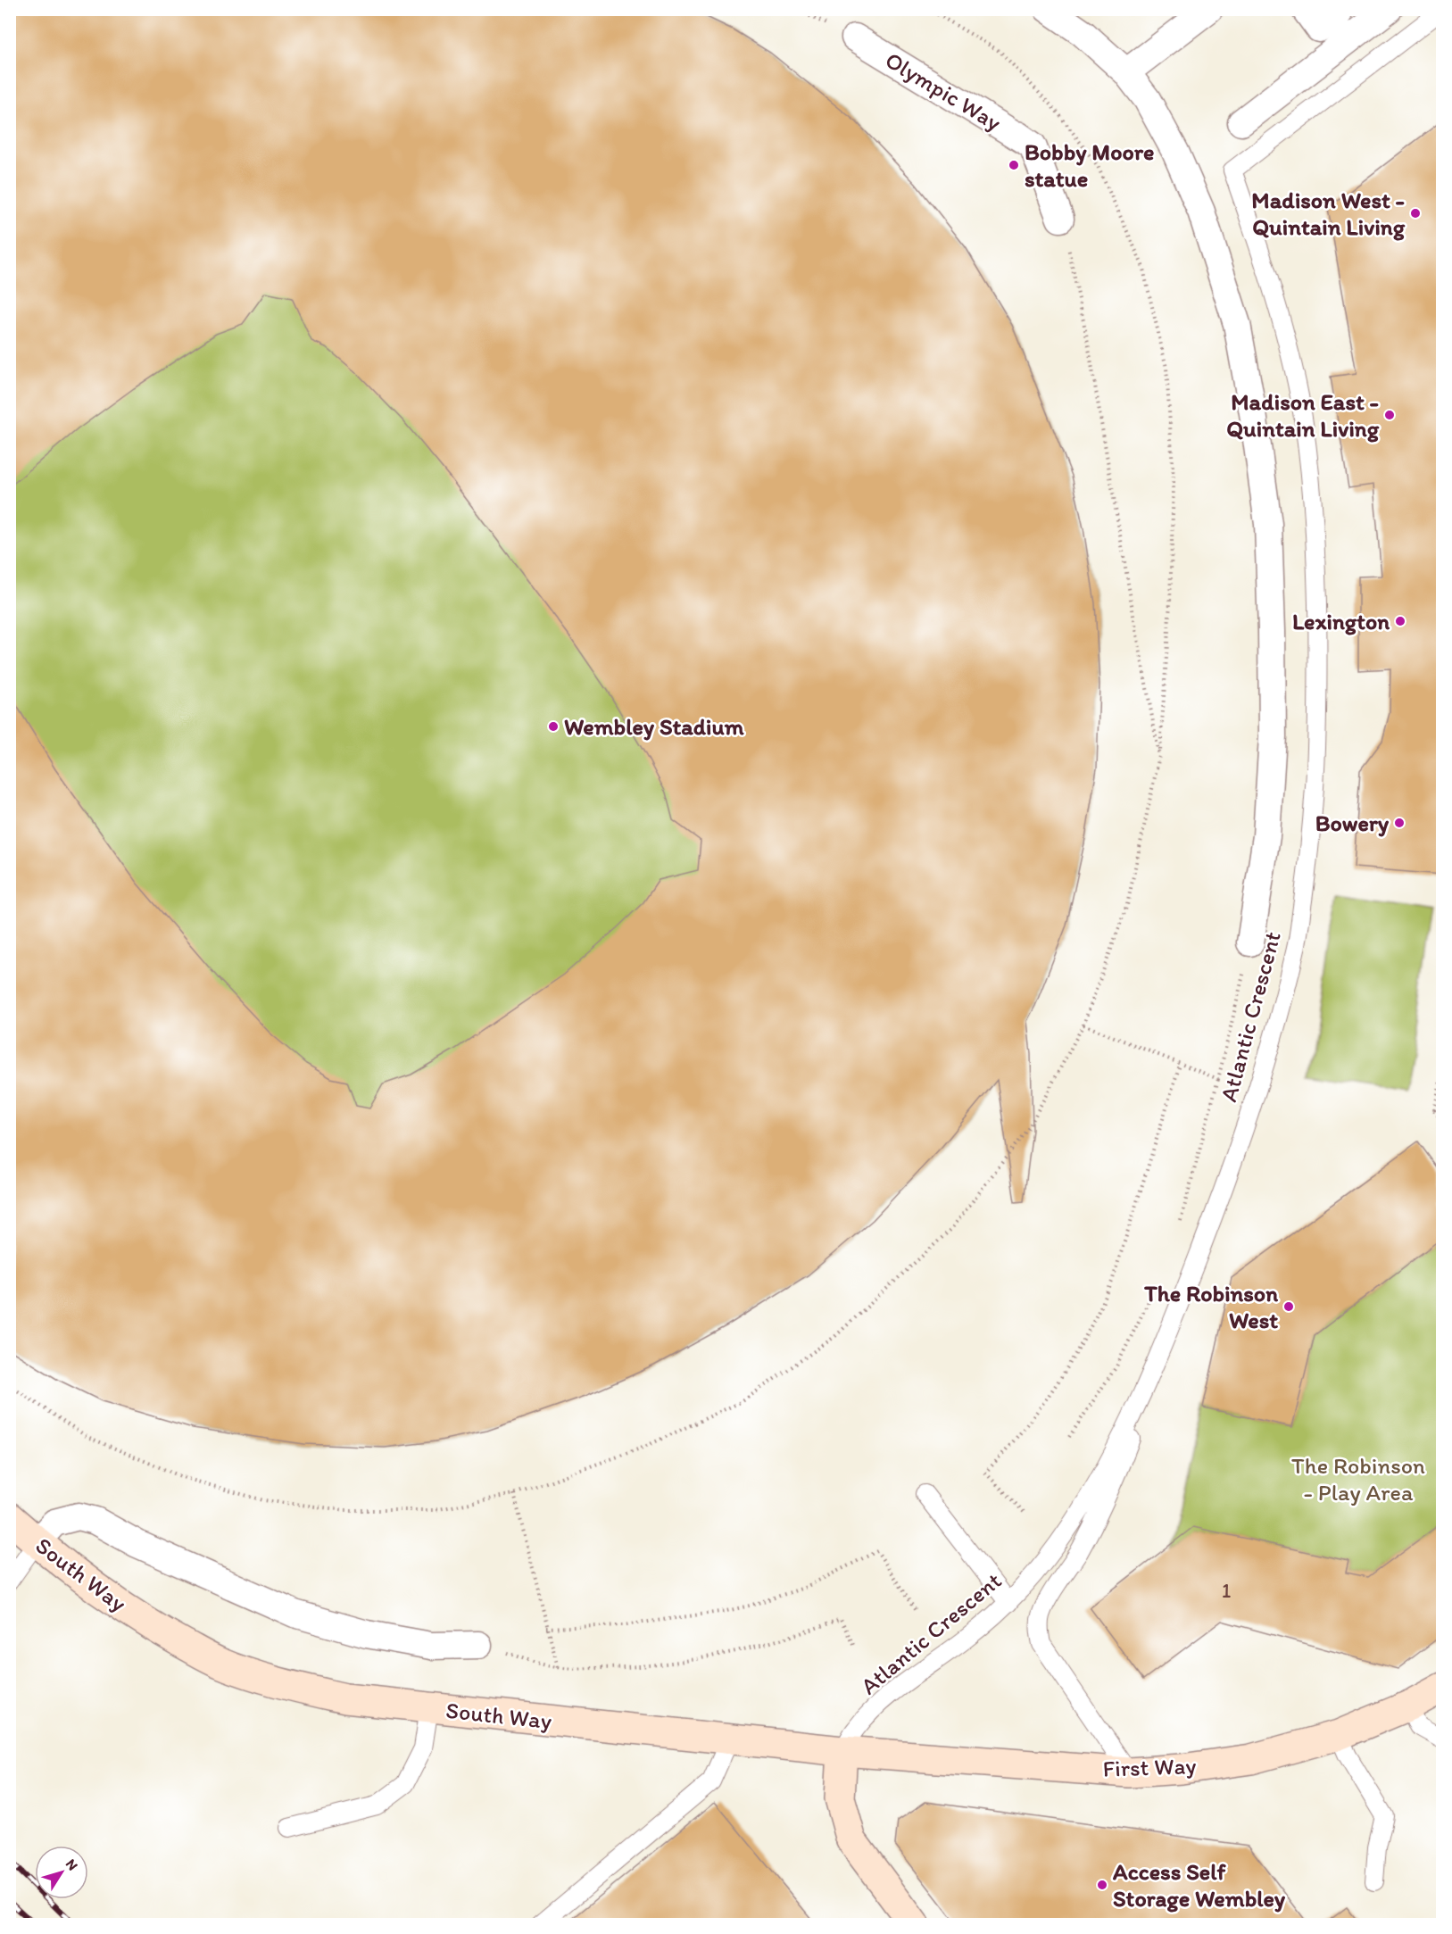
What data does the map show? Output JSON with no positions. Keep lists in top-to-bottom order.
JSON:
{
  "streets": {
    "main road": ["South Way", "First Way"],
    "street": ["Olympic Way"],
    "lane": ["Atlantic Crescent"]
  },
  "crossings": [
    ["Atlantic Crescent", "South Way"],
    ["Atlantic Crescent", "First Way"],
    ["South Way", "First Way"]
  ],
  "parks": ["The Robinson - Play Area"],
  "places": [
    "Bobby Moore statue",
    "Madison West - Quintain Living",
    "Madison East - Quintain Living",
    "Lexington",
    "Wembley Stadium",
    "Bowery",
    "The Robinson West",
    "Access Self Storage Wembley"
  ],
  "house_numbers": ["1"],
  "north": "top right"
}
